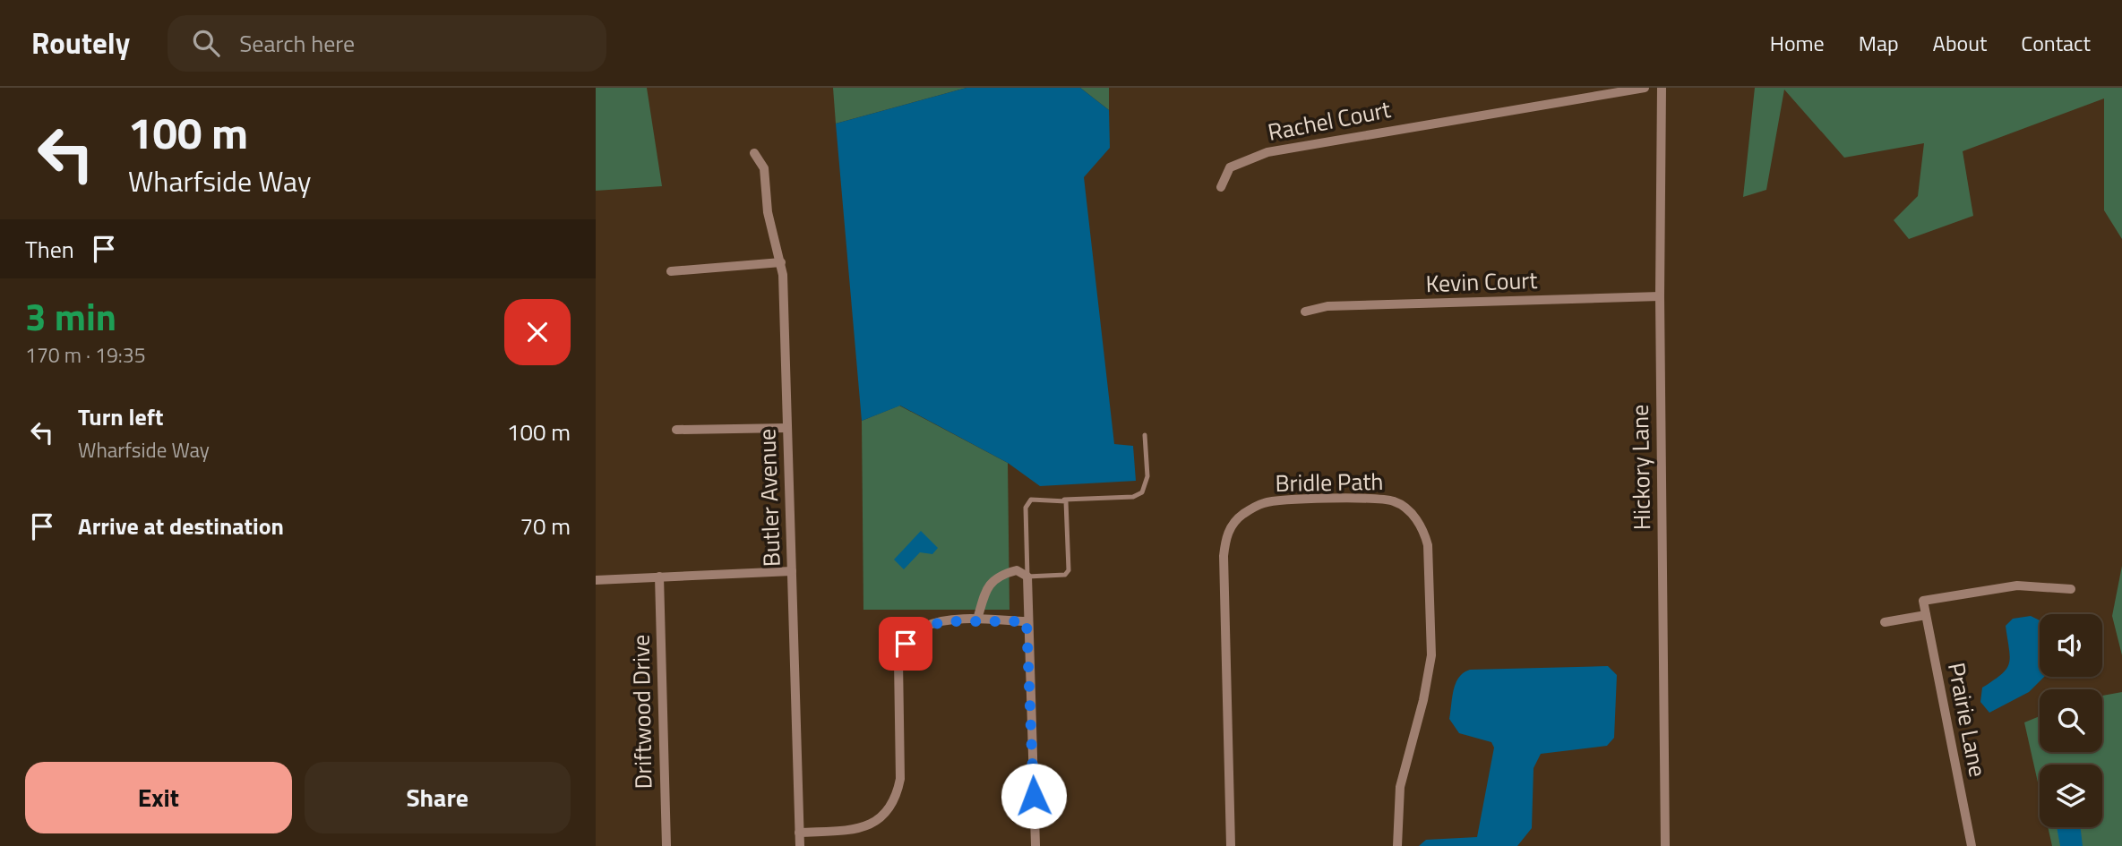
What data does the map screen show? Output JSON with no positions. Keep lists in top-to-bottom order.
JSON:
{
  "streets": {
    "street": [
      "Rachel Court",
      "Kevin Court",
      "Hickory Lane",
      "Bridle Path",
      "Butler Avenue",
      "Driftwood Drive",
      "Prairie Lane"
    ]
  },
  "crossings": [
    ["Kevin Court", "Hickory Lane"]
  ],
  "page": {
    "header": "Routely",
    "search": "Search here",
    "nav": [
      "Home",
      "Map",
      "About",
      "Contact"
    ],
    "turn": ["100 m", "Wharfside Way"],
    "then": "Then",
    "heading": ["3 min", "170 m · 19:35"],
    "list": [
      {
        "name": "Turn left",
        "note": "Wharfside Way",
        "value": "100 m"
      },
      {
        "name": "Arrive at destination",
        "value": "70 m"
      }
    ],
    "buttons": ["Exit", "Share"]
  }
}
